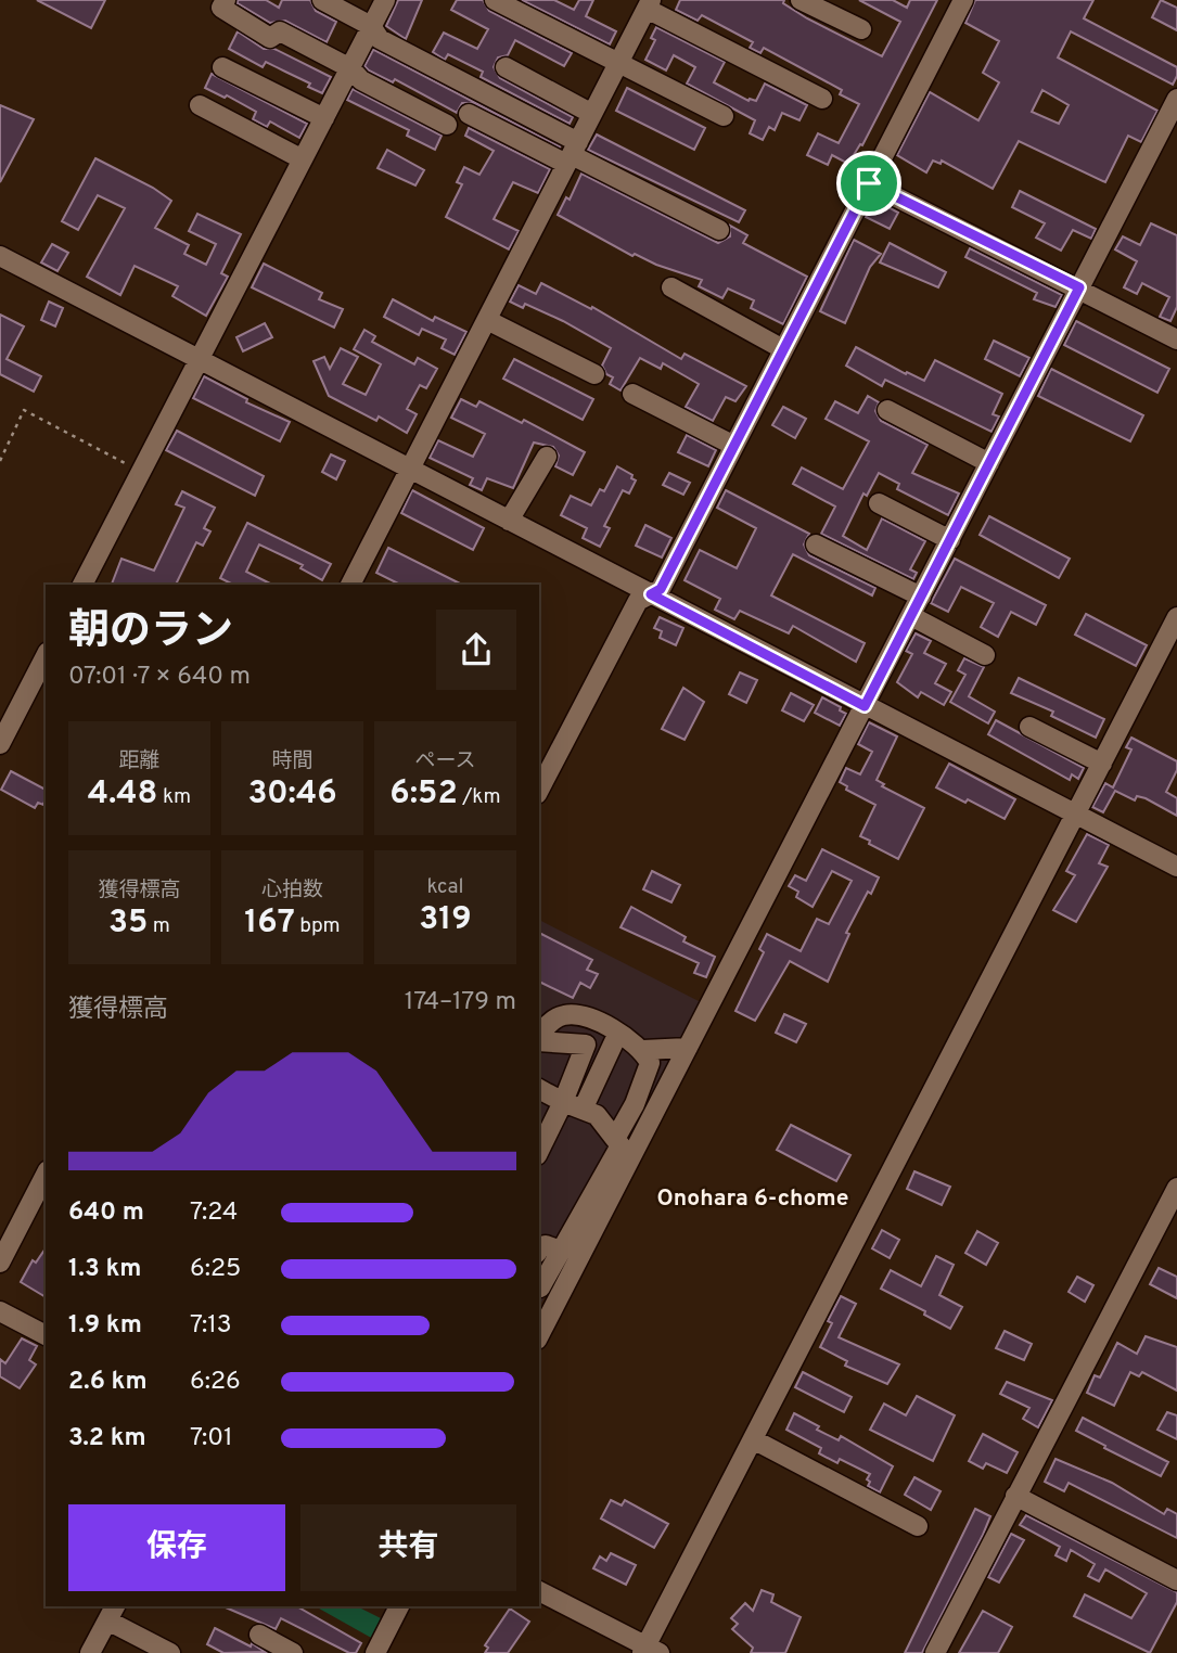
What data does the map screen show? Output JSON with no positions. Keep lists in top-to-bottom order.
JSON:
{
  "districts": ["Onohara 6-chome"],
  "page": {
    "heading": ["朝のラン", "07:01 · 7 × 640 m"],
    "stats": [
      ["距離", "4.48 km"],
      ["時間", "30:46"],
      ["ペース", "6:52 /km"],
      ["獲得標高", "35 m"],
      ["心拍数", "167 bpm"],
      ["kcal", "319"]
    ],
    "chart": ["獲得標高", "174–179 m"],
    "list": [
      {
        "name": "640 m",
        "note": "7:24"
      },
      {
        "name": "1.3 km",
        "note": "6:25"
      },
      {
        "name": "1.9 km",
        "note": "7:13"
      },
      {
        "name": "2.6 km",
        "note": "6:26"
      },
      {
        "name": "3.2 km",
        "note": "7:01"
      }
    ],
    "buttons": ["保存", "共有"]
  }
}
